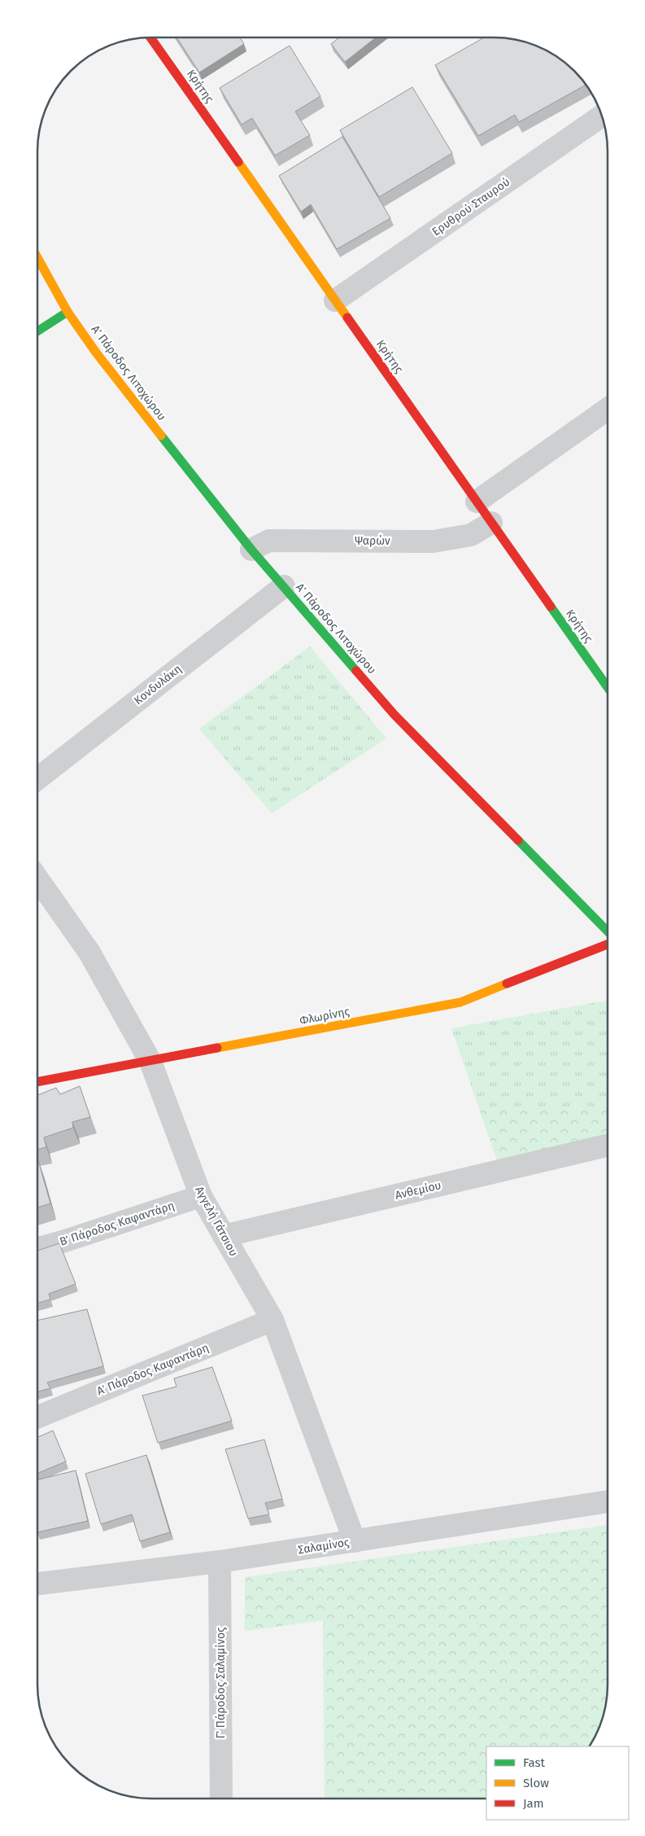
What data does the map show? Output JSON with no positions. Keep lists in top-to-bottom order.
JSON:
{
  "streets": {
    "street": [
      "Κρήτης",
      "Ερυθρού Σταυρού",
      "Α΄ Πάροδος Λιτοχώρου",
      "Ψαρών",
      "Κονδυλάκη",
      "Φλωρίνης",
      "Ανθεμίου",
      "Αγγελή Γάτσιου",
      "Β΄ Πάροδος Καφαντάρη",
      "Α΄ Πάροδος Καφαντάρη",
      "Σαλαμίνος",
      "Γ΄ Πάροδος Σαλαμίνος"
    ]
  },
  "crossings": [
    ["Κρήτης", "Ερυθρού Σταυρού"],
    ["Κρήτης", "Ψαρών"],
    ["Α΄ Πάροδος Λιτοχώρου", "Ψαρών"],
    ["Α΄ Πάροδος Λιτοχώρου", "Κονδυλάκη"],
    ["Φλωρίνης", "Αγγελή Γάτσιου"],
    ["Ανθεμίου", "Αγγελή Γάτσιου"],
    ["Αγγελή Γάτσιου", "Β΄ Πάροδος Καφαντάρη"],
    ["Αγγελή Γάτσιου", "Α΄ Πάροδος Καφαντάρη"],
    ["Αγγελή Γάτσιου", "Σαλαμίνος"],
    ["Σαλαμίνος", "Γ΄ Πάροδος Σαλαμίνος"]
  ],
  "legend": ["Fast", "Slow", "Jam"]
}
